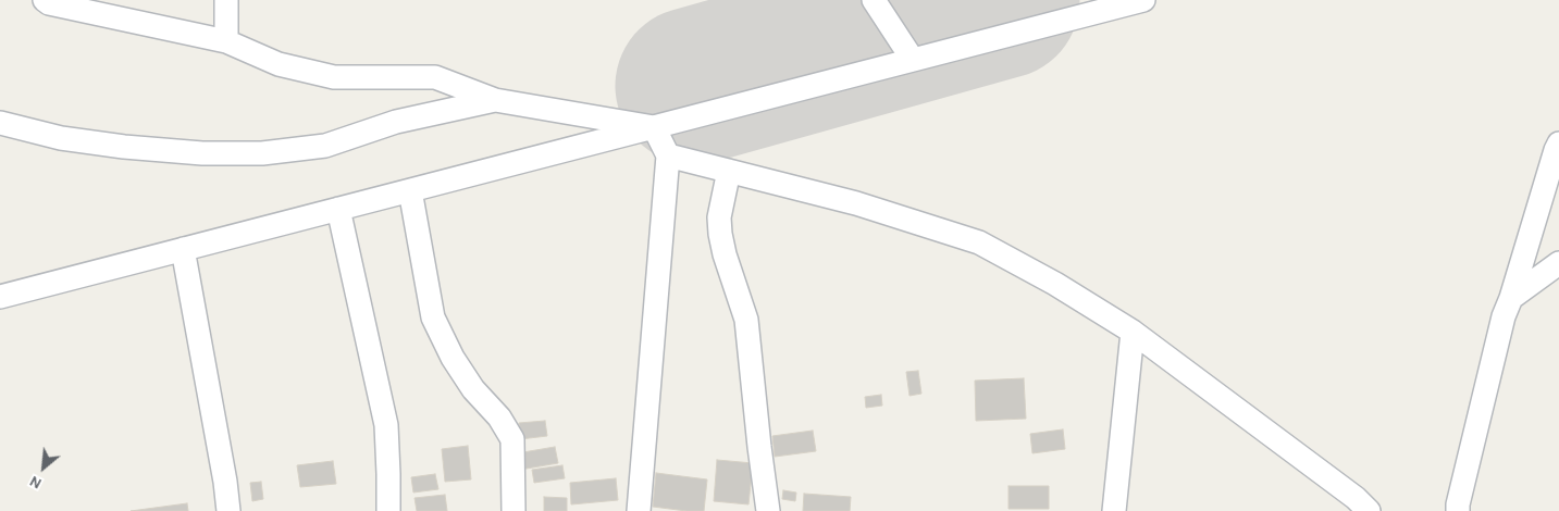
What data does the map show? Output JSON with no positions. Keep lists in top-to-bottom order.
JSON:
{
  "north": "bottom left"
}
